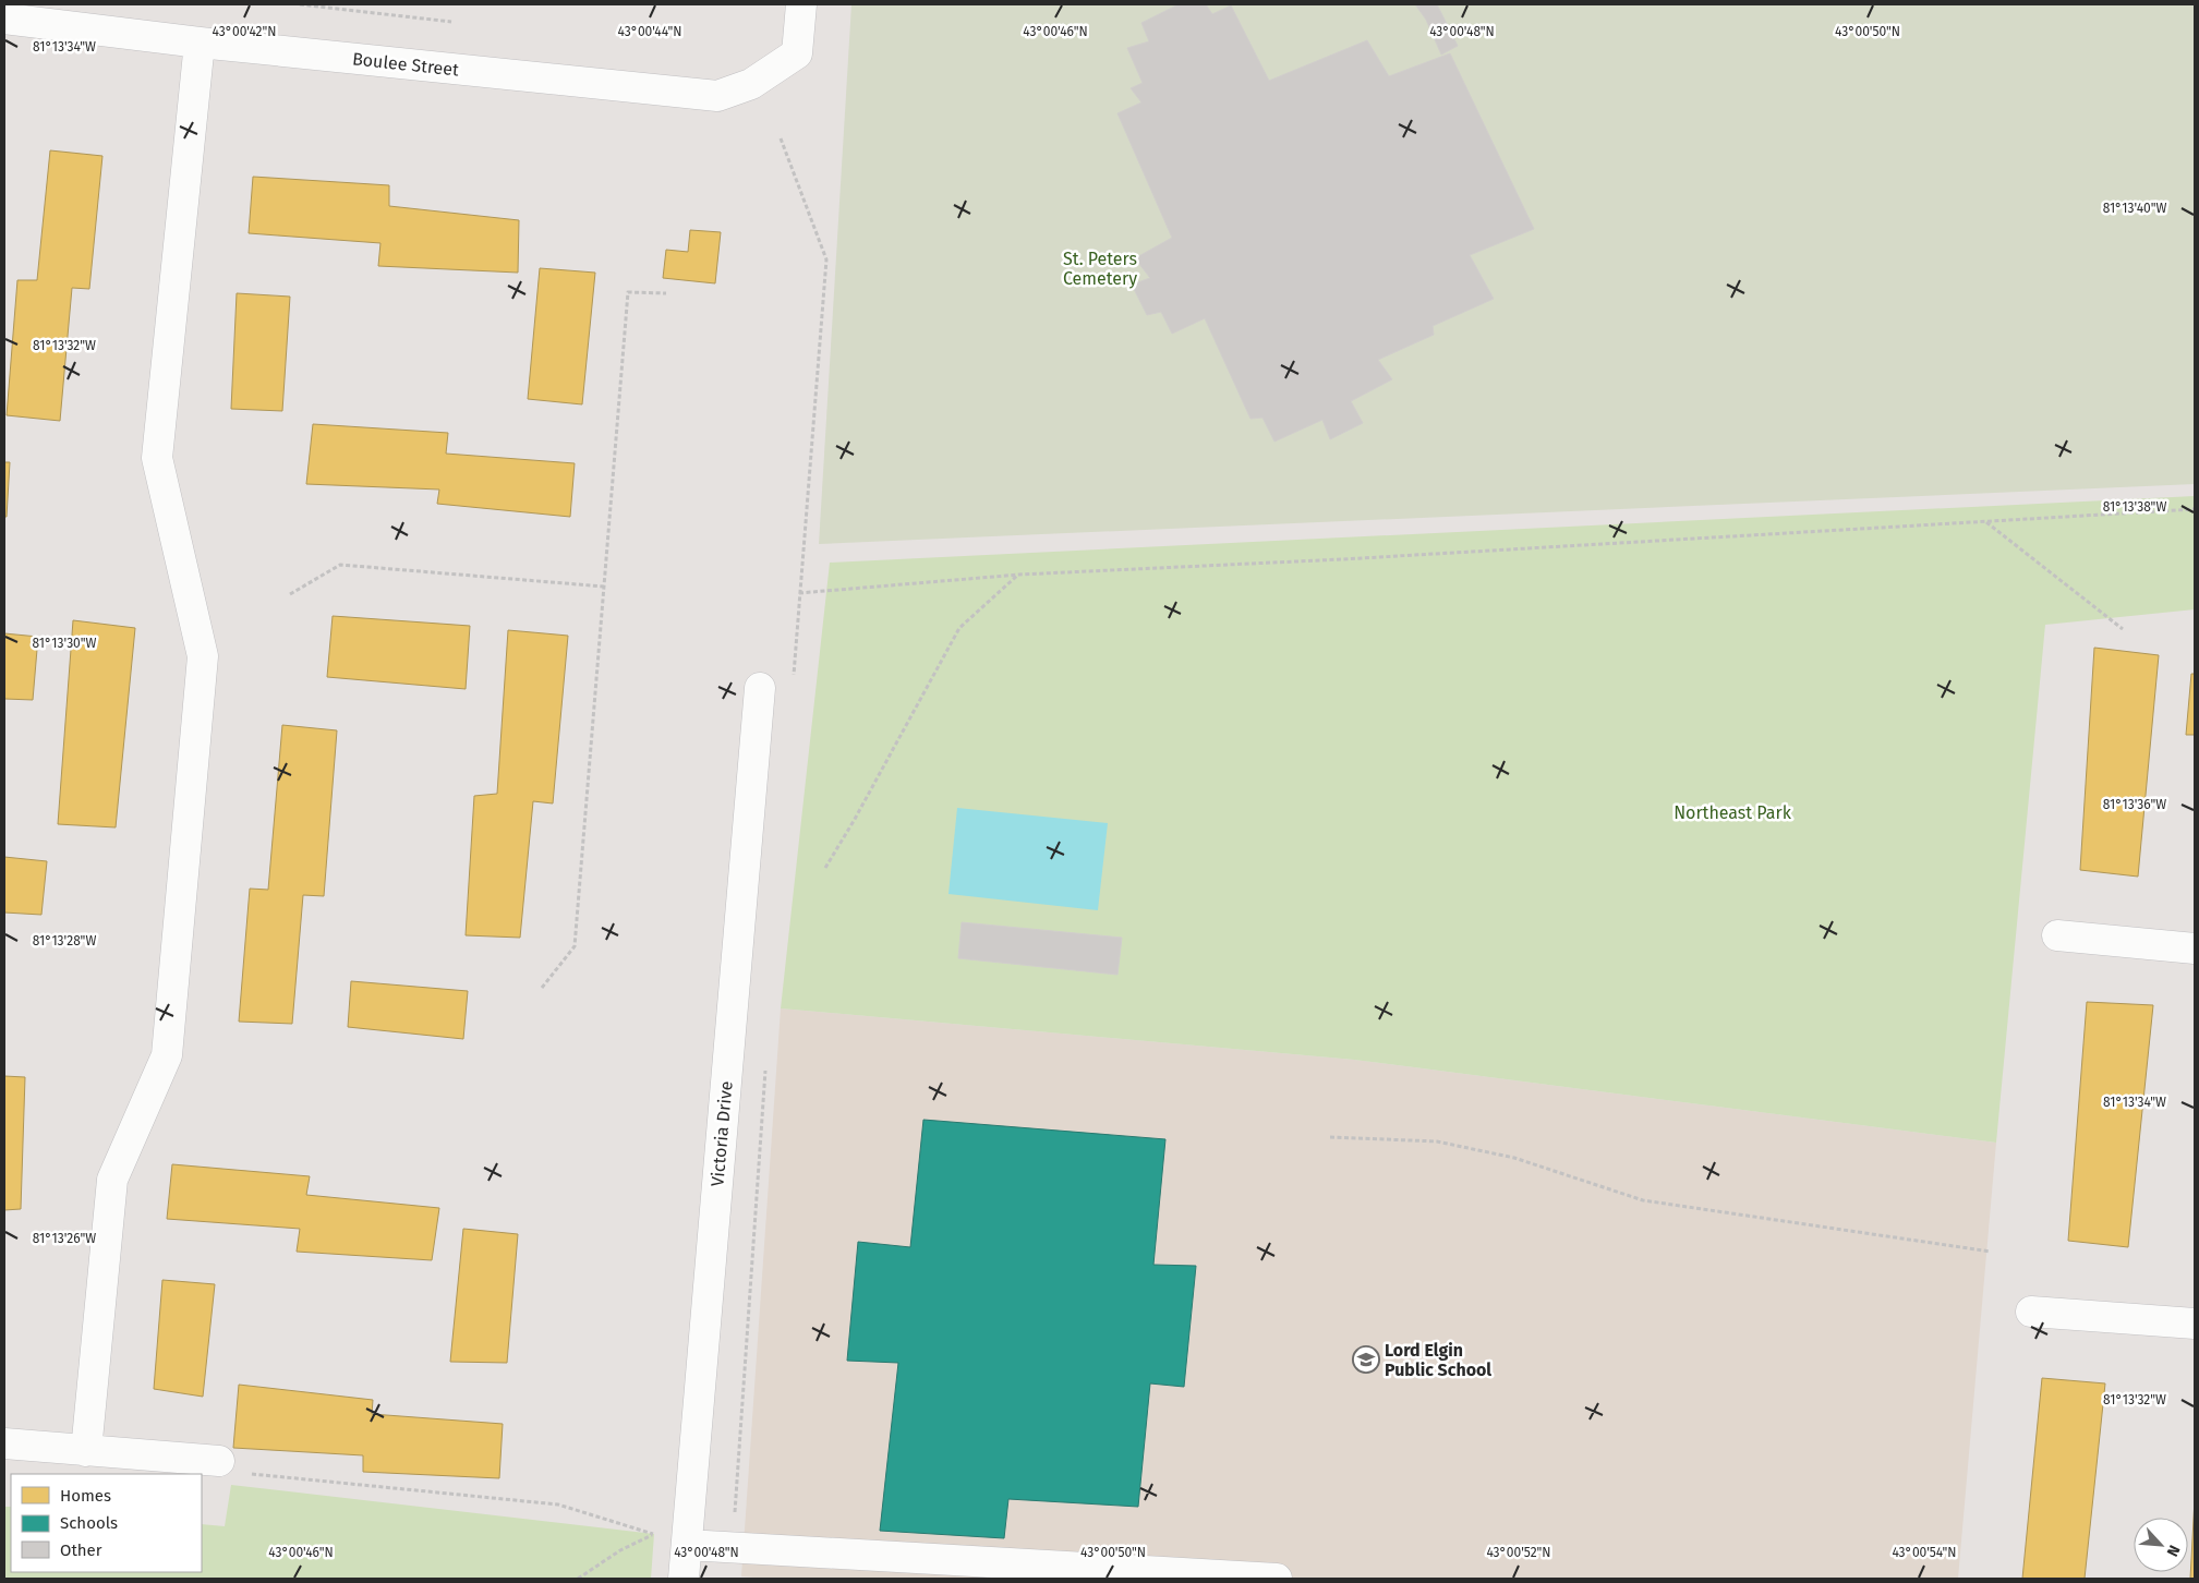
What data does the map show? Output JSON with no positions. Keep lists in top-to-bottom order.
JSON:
{
  "streets": {
    "street": ["Boulee Street", "Victoria Drive"]
  },
  "parks": ["St. Peters Cemetery", "Northeast Park"],
  "places": {
    "school or university": ["Lord Elgin Public School"]
  },
  "legend": ["Homes", "Schools", "Other"],
  "north": "bottom right",
  "coordinates": [
    "43°00'42\"N",
    "43°00'44\"N",
    "43°00'46\"N",
    "43°00'48\"N",
    "43°00'50\"N",
    "81°13'34\"W",
    "81°13'40\"W",
    "81°13'32\"W",
    "81°13'38\"W",
    "81°13'30\"W",
    "81°13'36\"W",
    "81°13'28\"W",
    "81°13'26\"W",
    "43°00'52\"N",
    "43°00'54\"N"
  ]
}
